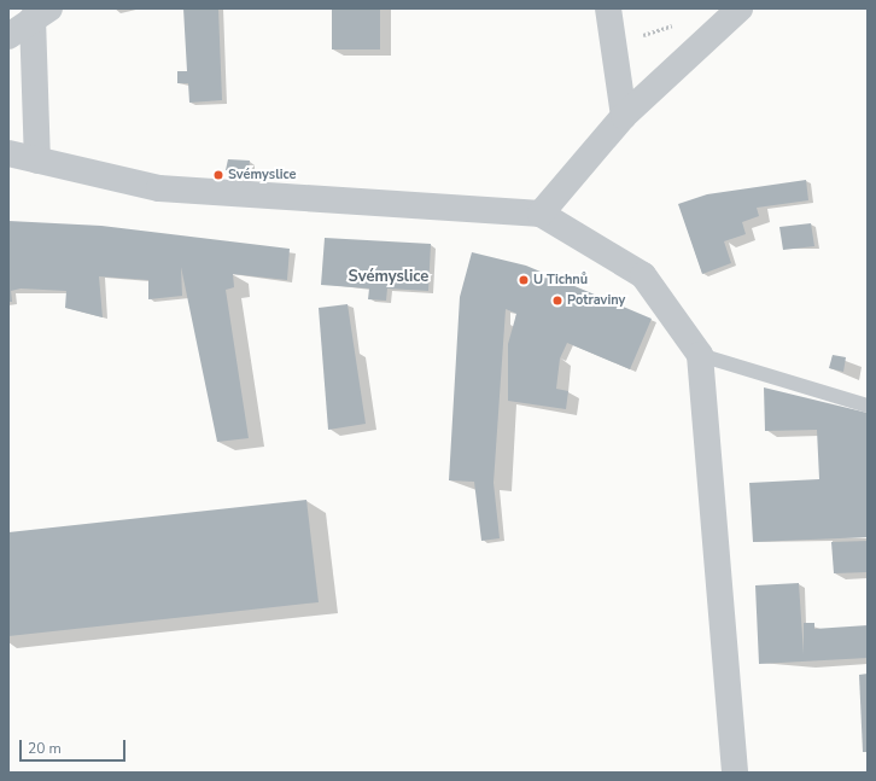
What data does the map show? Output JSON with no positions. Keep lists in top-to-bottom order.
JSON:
{
  "districts": ["Svémyslice"],
  "places": ["Svémyslice", "U Tichnů", "Potraviny"],
  "scale_bar": "20 m"
}
